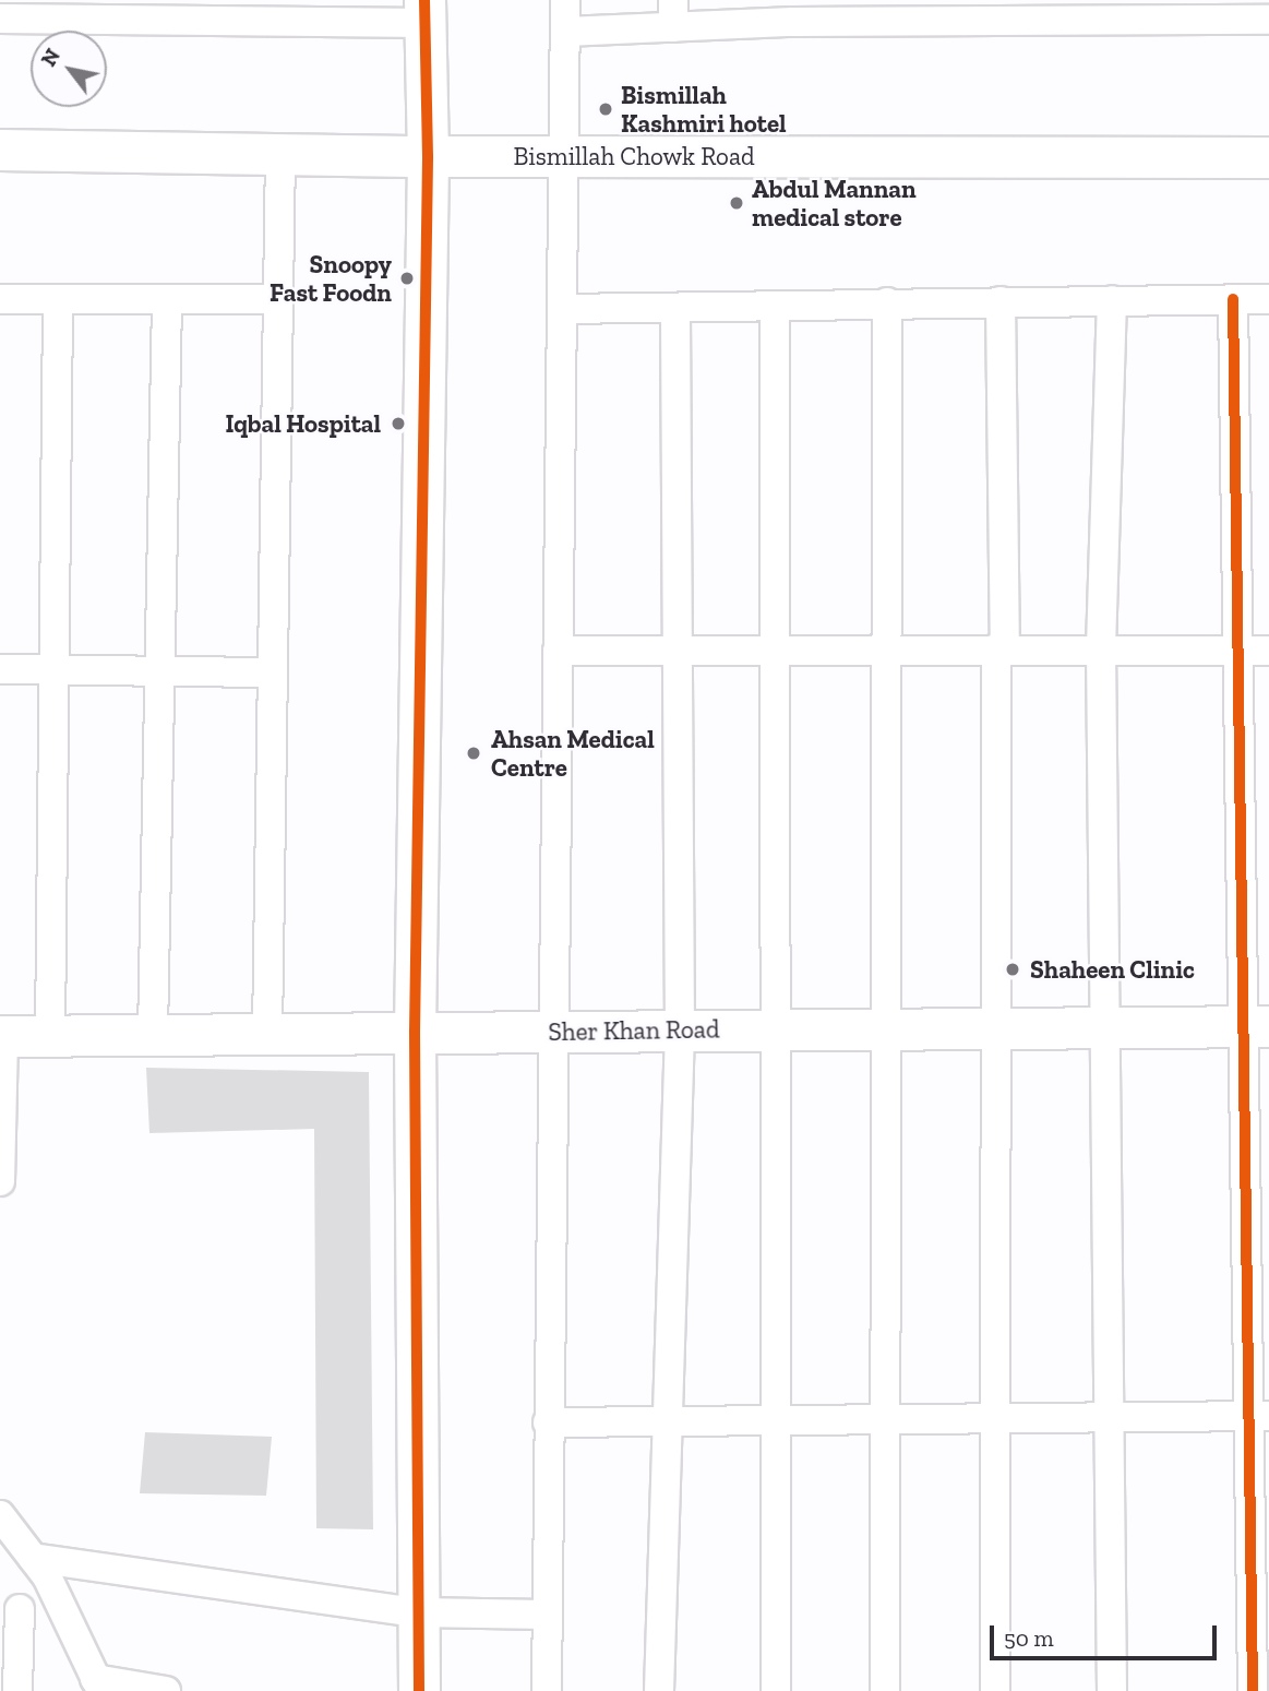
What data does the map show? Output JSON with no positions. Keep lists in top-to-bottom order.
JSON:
{
  "streets": {
    "street": ["Bismillah Chowk Road", "Sher Khan Road"]
  },
  "places": [
    "Bismillah Kashmiri hotel",
    "Abdul Mannan medical store",
    "Snoopy Fast Foodn",
    "Iqbal Hospital",
    "Ahsan Medical Centre",
    "Shaheen Clinic"
  ],
  "scale_bar": "50 m",
  "north": "top left"
}
